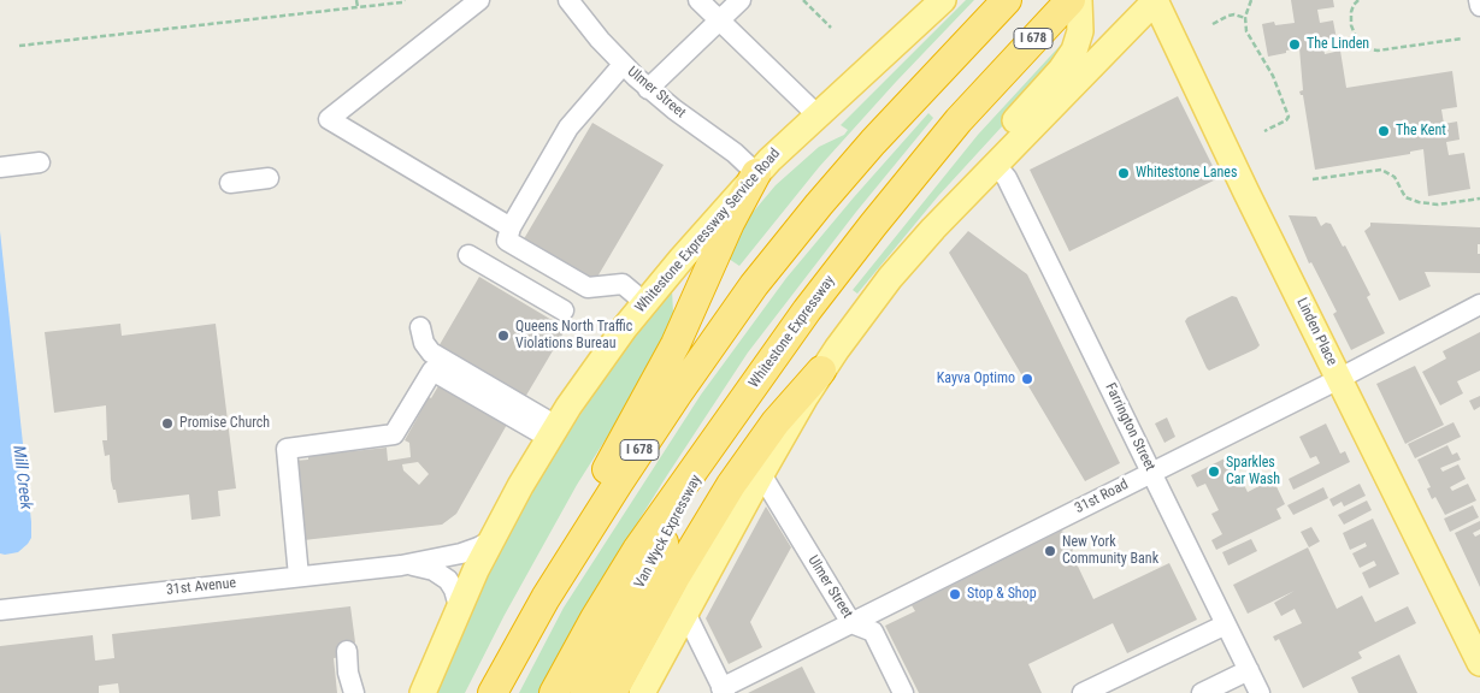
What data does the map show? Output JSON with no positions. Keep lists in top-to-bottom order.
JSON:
{
  "streets": {
    "highway": ["I 678", "Whitestone Expressway", "Van Wyck Expressway"],
    "main road": ["Whitestone Expressway Service Road", "Linden Place"],
    "street": [
      "Ulmer Street",
      "Farrington Street",
      "31st Road",
      "31st Avenue"
    ]
  },
  "crossings": [
    ["Ulmer Street", "Whitestone Expressway Service Road"],
    ["Ulmer Street", "31st Road"],
    ["Whitestone Expressway Service Road", "31st Avenue"],
    ["Whitestone Expressway", "Van Wyck Expressway"],
    ["Linden Place", "31st Road"],
    ["Farrington Street", "31st Road"]
  ],
  "water": ["Mill Creek"],
  "places": [
    "The Linden",
    "The Kent",
    "Whitestone Lanes",
    "Queens North Traffic Violations Bureau",
    "Kayva Optimo",
    "Promise Church",
    "Sparkles Car Wash",
    "New York Community Bank",
    "Stop & Shop"
  ]
}
